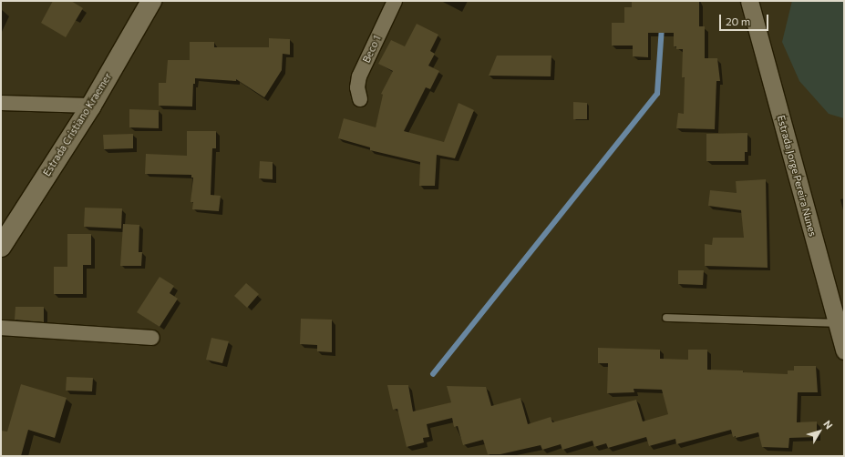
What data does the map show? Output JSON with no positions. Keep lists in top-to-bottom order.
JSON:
{
  "streets": {
    "main road": ["Estrada Cristiano Kraemer"],
    "street": ["Beco 1", "Estrada Jorge Pereira Nunes"]
  },
  "scale_bar": "20 m",
  "north": "top right"
}
